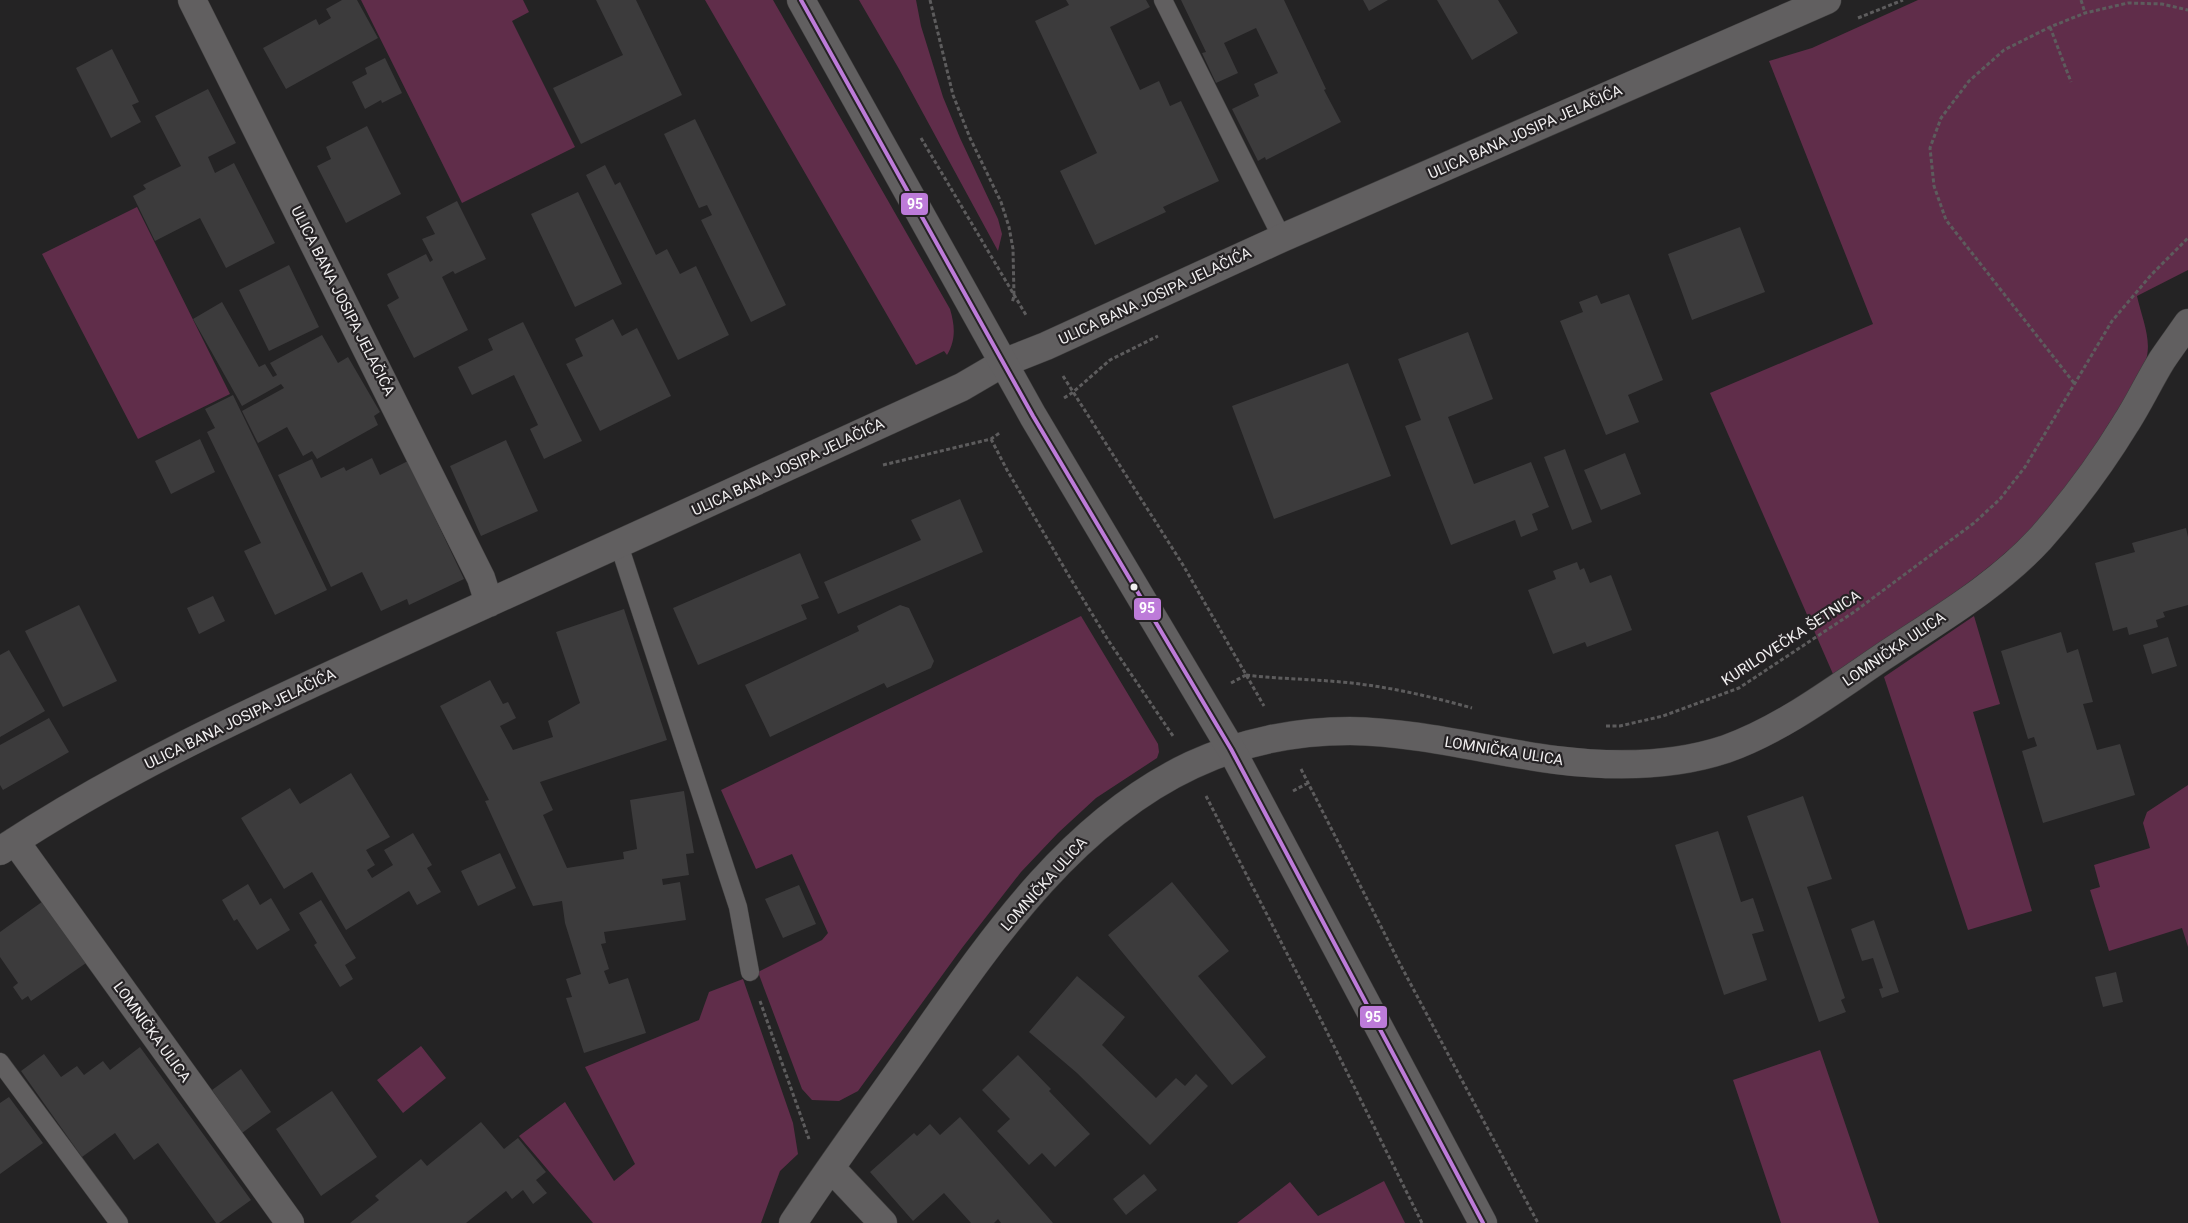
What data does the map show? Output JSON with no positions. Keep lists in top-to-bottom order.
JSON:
{
  "streets": {
    "street": ["ULICA BANA JOSIPA JELAČIĆA", "LOMNIČKA ULICA"],
    "path": ["KURILOVEČKA ŠETNICA"]
  },
  "crossings": [
    ["ULICA BANA JOSIPA JELAČIĆA", "LOMNIČKA ULICA"]
  ],
  "lines": ["transit line 95"]
}
